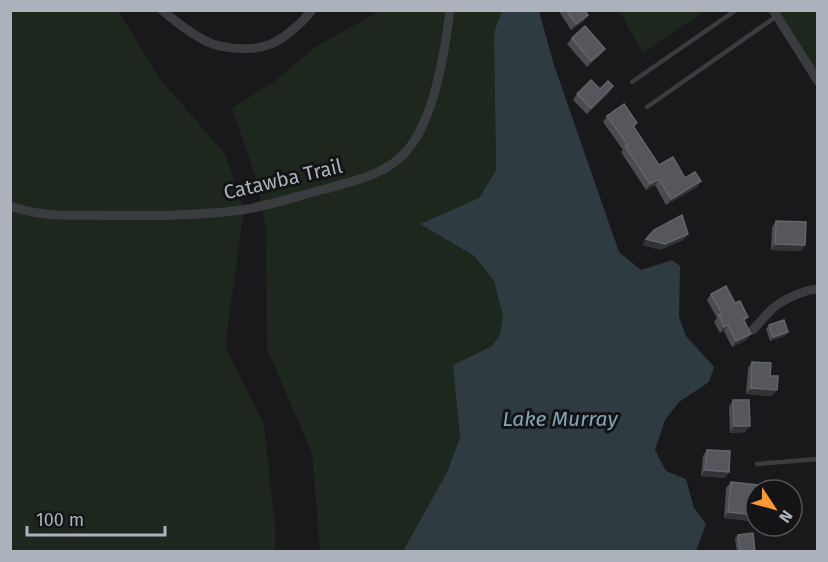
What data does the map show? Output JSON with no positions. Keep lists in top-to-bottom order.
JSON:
{
  "streets": {
    "street": ["Catawba Trail"]
  },
  "water": ["Lake Murray"],
  "scale_bar": "100 m",
  "north": "bottom right"
}
